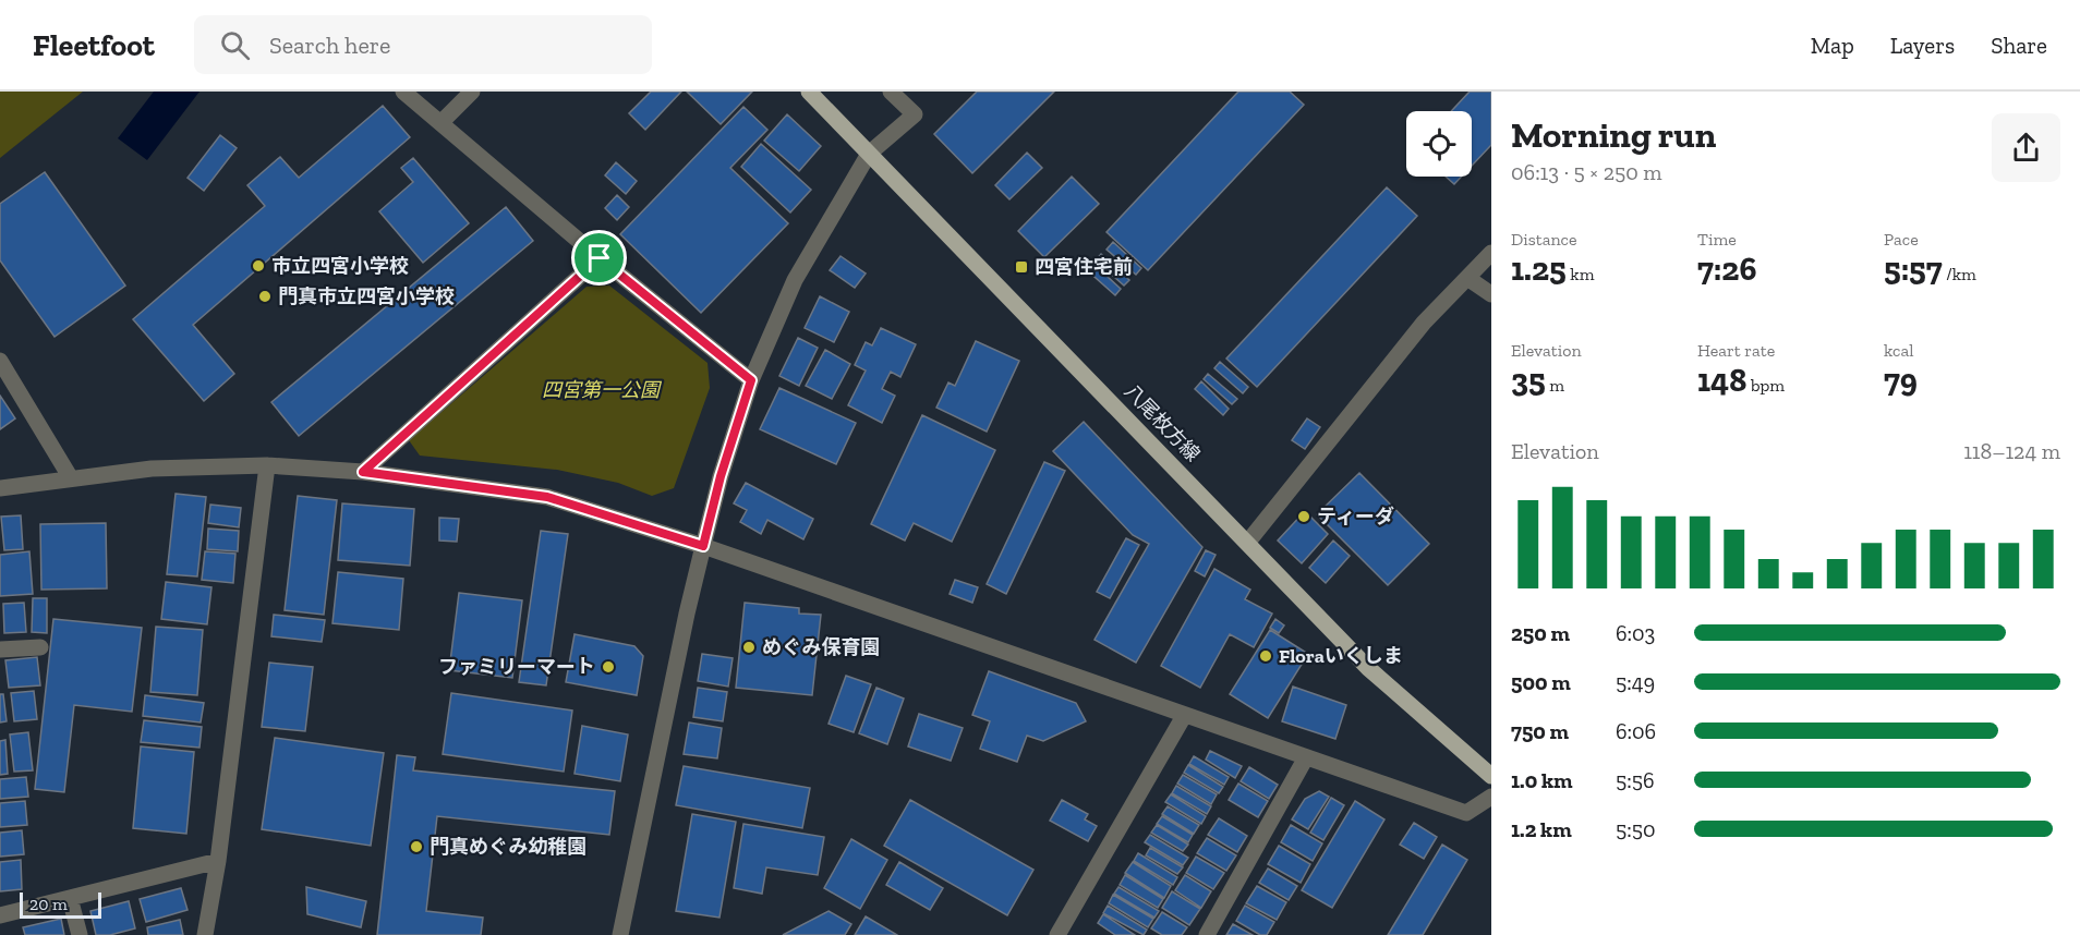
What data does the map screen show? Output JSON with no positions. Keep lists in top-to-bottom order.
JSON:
{
  "streets": {
    "main road": ["八尾枚方線"]
  },
  "parks": ["四宮第一公園"],
  "places": {
    "other": [
      "市立四宮小学校",
      "門真市立四宮小学校",
      "ティーダ",
      "めぐみ保育園",
      "Floraいくしま",
      "ファミリーマート",
      "門真めぐみ幼稚園"
    ],
    "transit": ["四宮住宅前"]
  },
  "scale_bar": "20 m",
  "page": {
    "header": "Fleetfoot",
    "search": "Search here",
    "nav": ["Map", "Layers", "Share"],
    "heading": ["Morning run", "06:13 · 5 × 250 m"],
    "stats": [
      ["Distance", "1.25 km"],
      ["Time", "7:26"],
      ["Pace", "5:57 /km"],
      ["Elevation", "35 m"],
      ["Heart rate", "148 bpm"],
      ["kcal", "79"]
    ],
    "chart": ["Elevation", "118–124 m"],
    "list": [
      {
        "name": "250 m",
        "note": "6:03"
      },
      {
        "name": "500 m",
        "note": "5:49"
      },
      {
        "name": "750 m",
        "note": "6:06"
      },
      {
        "name": "1.0 km",
        "note": "5:56"
      },
      {
        "name": "1.2 km",
        "note": "5:50"
      }
    ],
    "scale": "20 m"
  }
}
